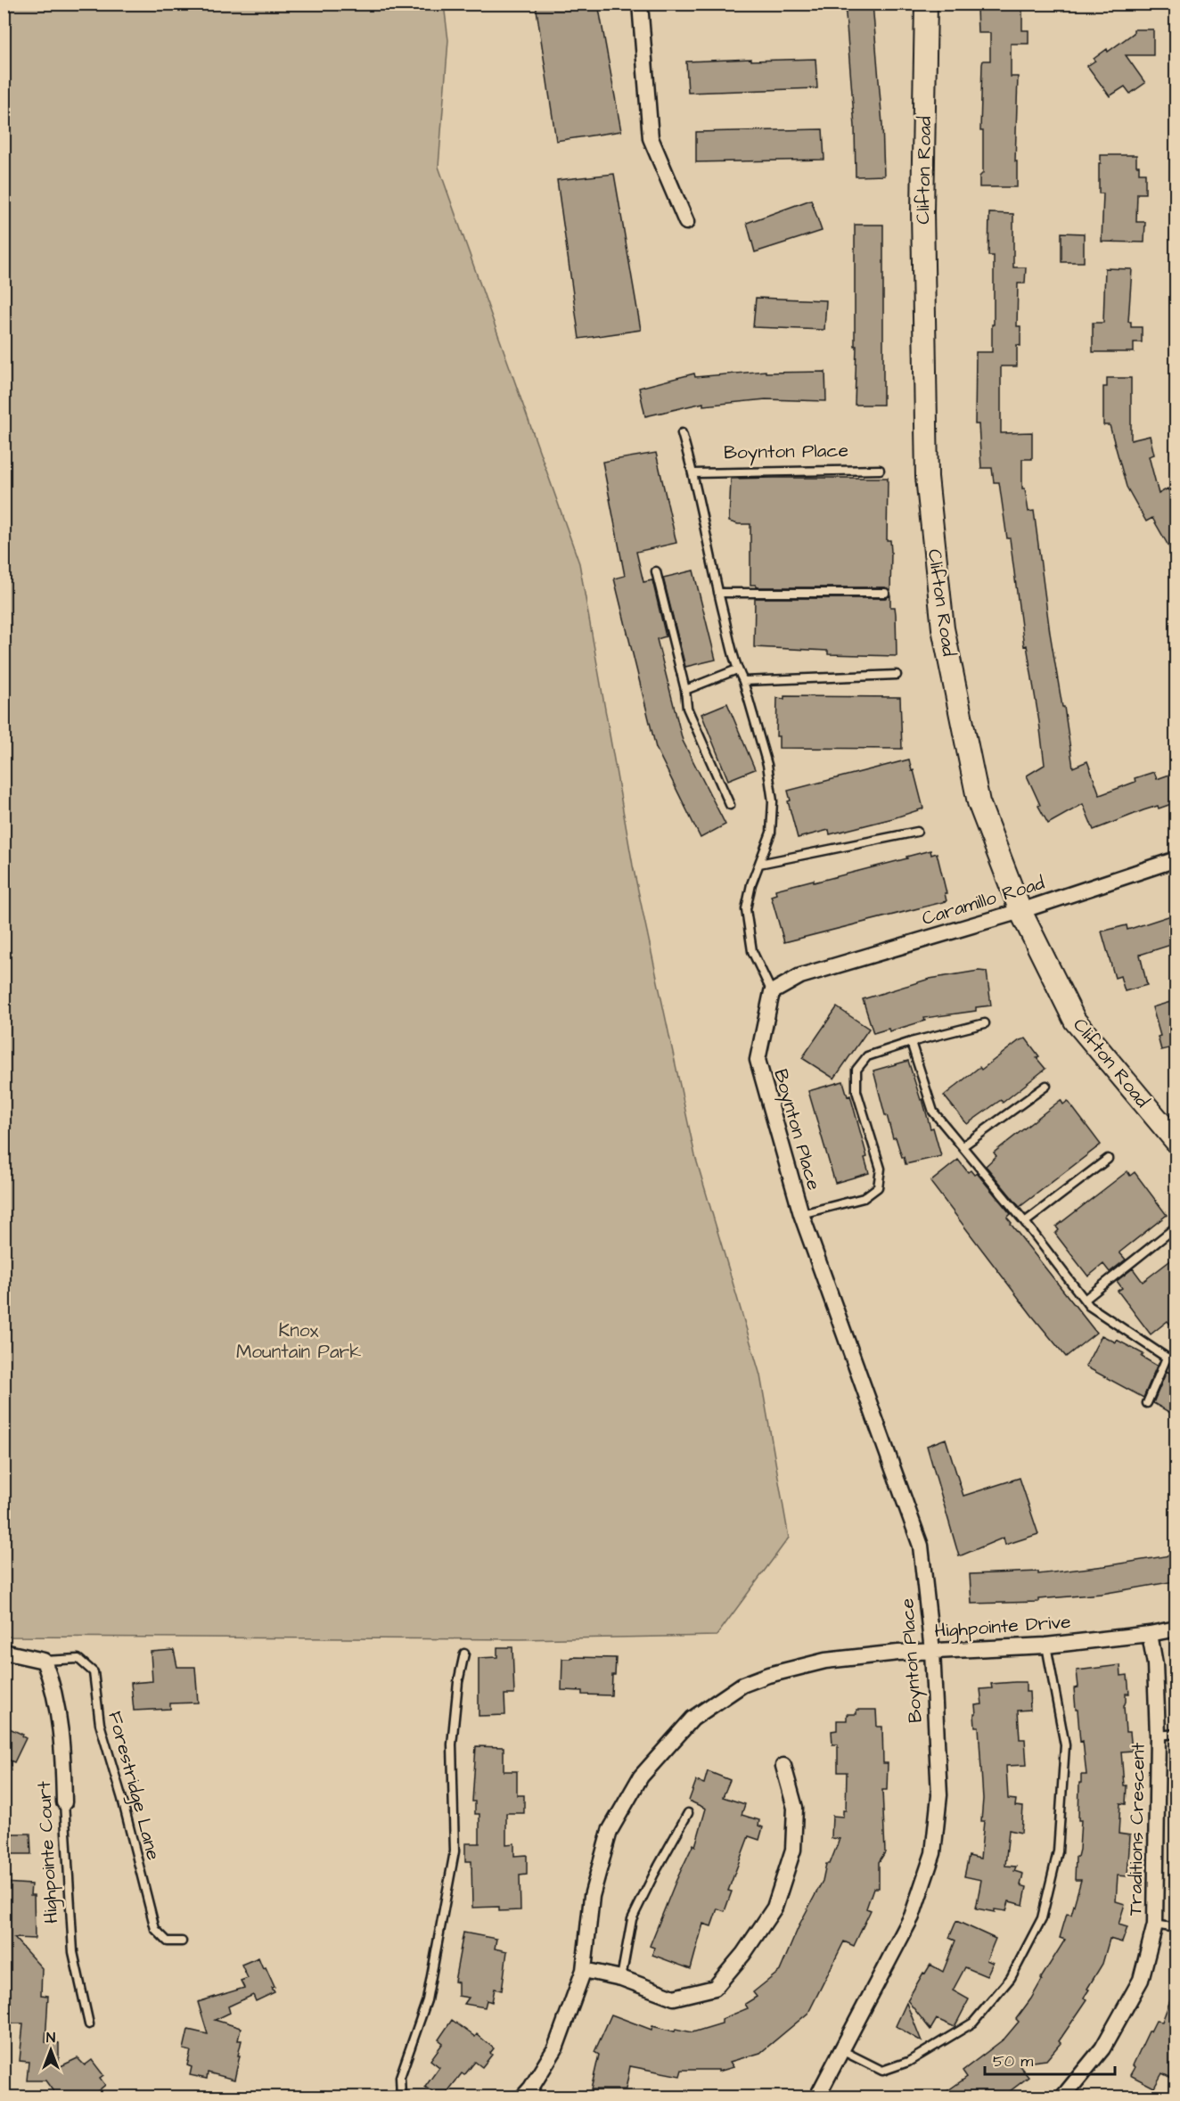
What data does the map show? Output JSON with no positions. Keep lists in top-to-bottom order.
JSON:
{
  "streets": {
    "main road": ["Clifton Road"],
    "street": [
      "Boynton Place",
      "Caramillo Road",
      "Highpointe Drive",
      "Traditions Crescent",
      "Highpointe Court"
    ],
    "lane": ["Forestridge Lane"]
  },
  "crossings": [
    ["Clifton Road", "Caramillo Road"],
    ["Boynton Place", "Caramillo Road"],
    ["Boynton Place", "Highpointe Drive"],
    ["Highpointe Drive", "Traditions Crescent"],
    ["Forestridge Lane", "Highpointe Court"]
  ],
  "parks": ["Knox Mountain Park"],
  "scale_bar": "50 m",
  "north": "top"
}
